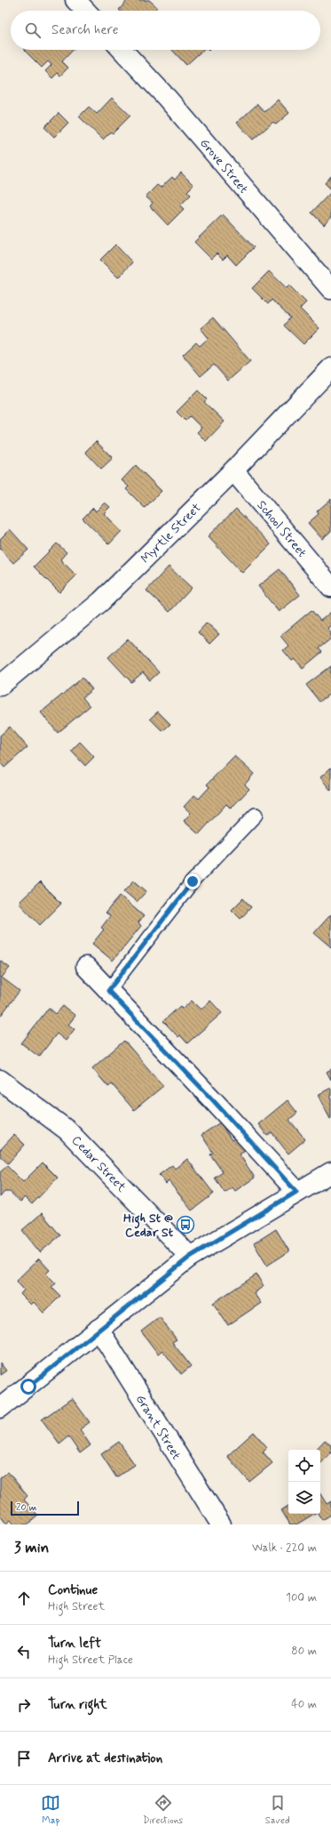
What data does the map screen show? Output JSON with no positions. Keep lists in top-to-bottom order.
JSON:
{
  "streets": {
    "street": [
      "Grove Street",
      "School Street",
      "Myrtle Street",
      "Cedar Street",
      "Grant Street"
    ]
  },
  "crossings": [
    ["School Street", "Myrtle Street"]
  ],
  "places": {
    "bus stop": ["High St @ Cedar St"]
  },
  "scale_bar": "20 m",
  "page": {
    "search": "Search here",
    "scale": "20 m",
    "heading": ["3 min", "Walk · 220 m"],
    "list": [
      ["Continue", "High Street", "100 m"],
      ["Turn left", "High Street Place", "80 m"],
      ["Turn right", "40 m"],
      "Arrive at destination"
    ],
    "nav": ["Map", "Directions", "Saved"]
  }
}
